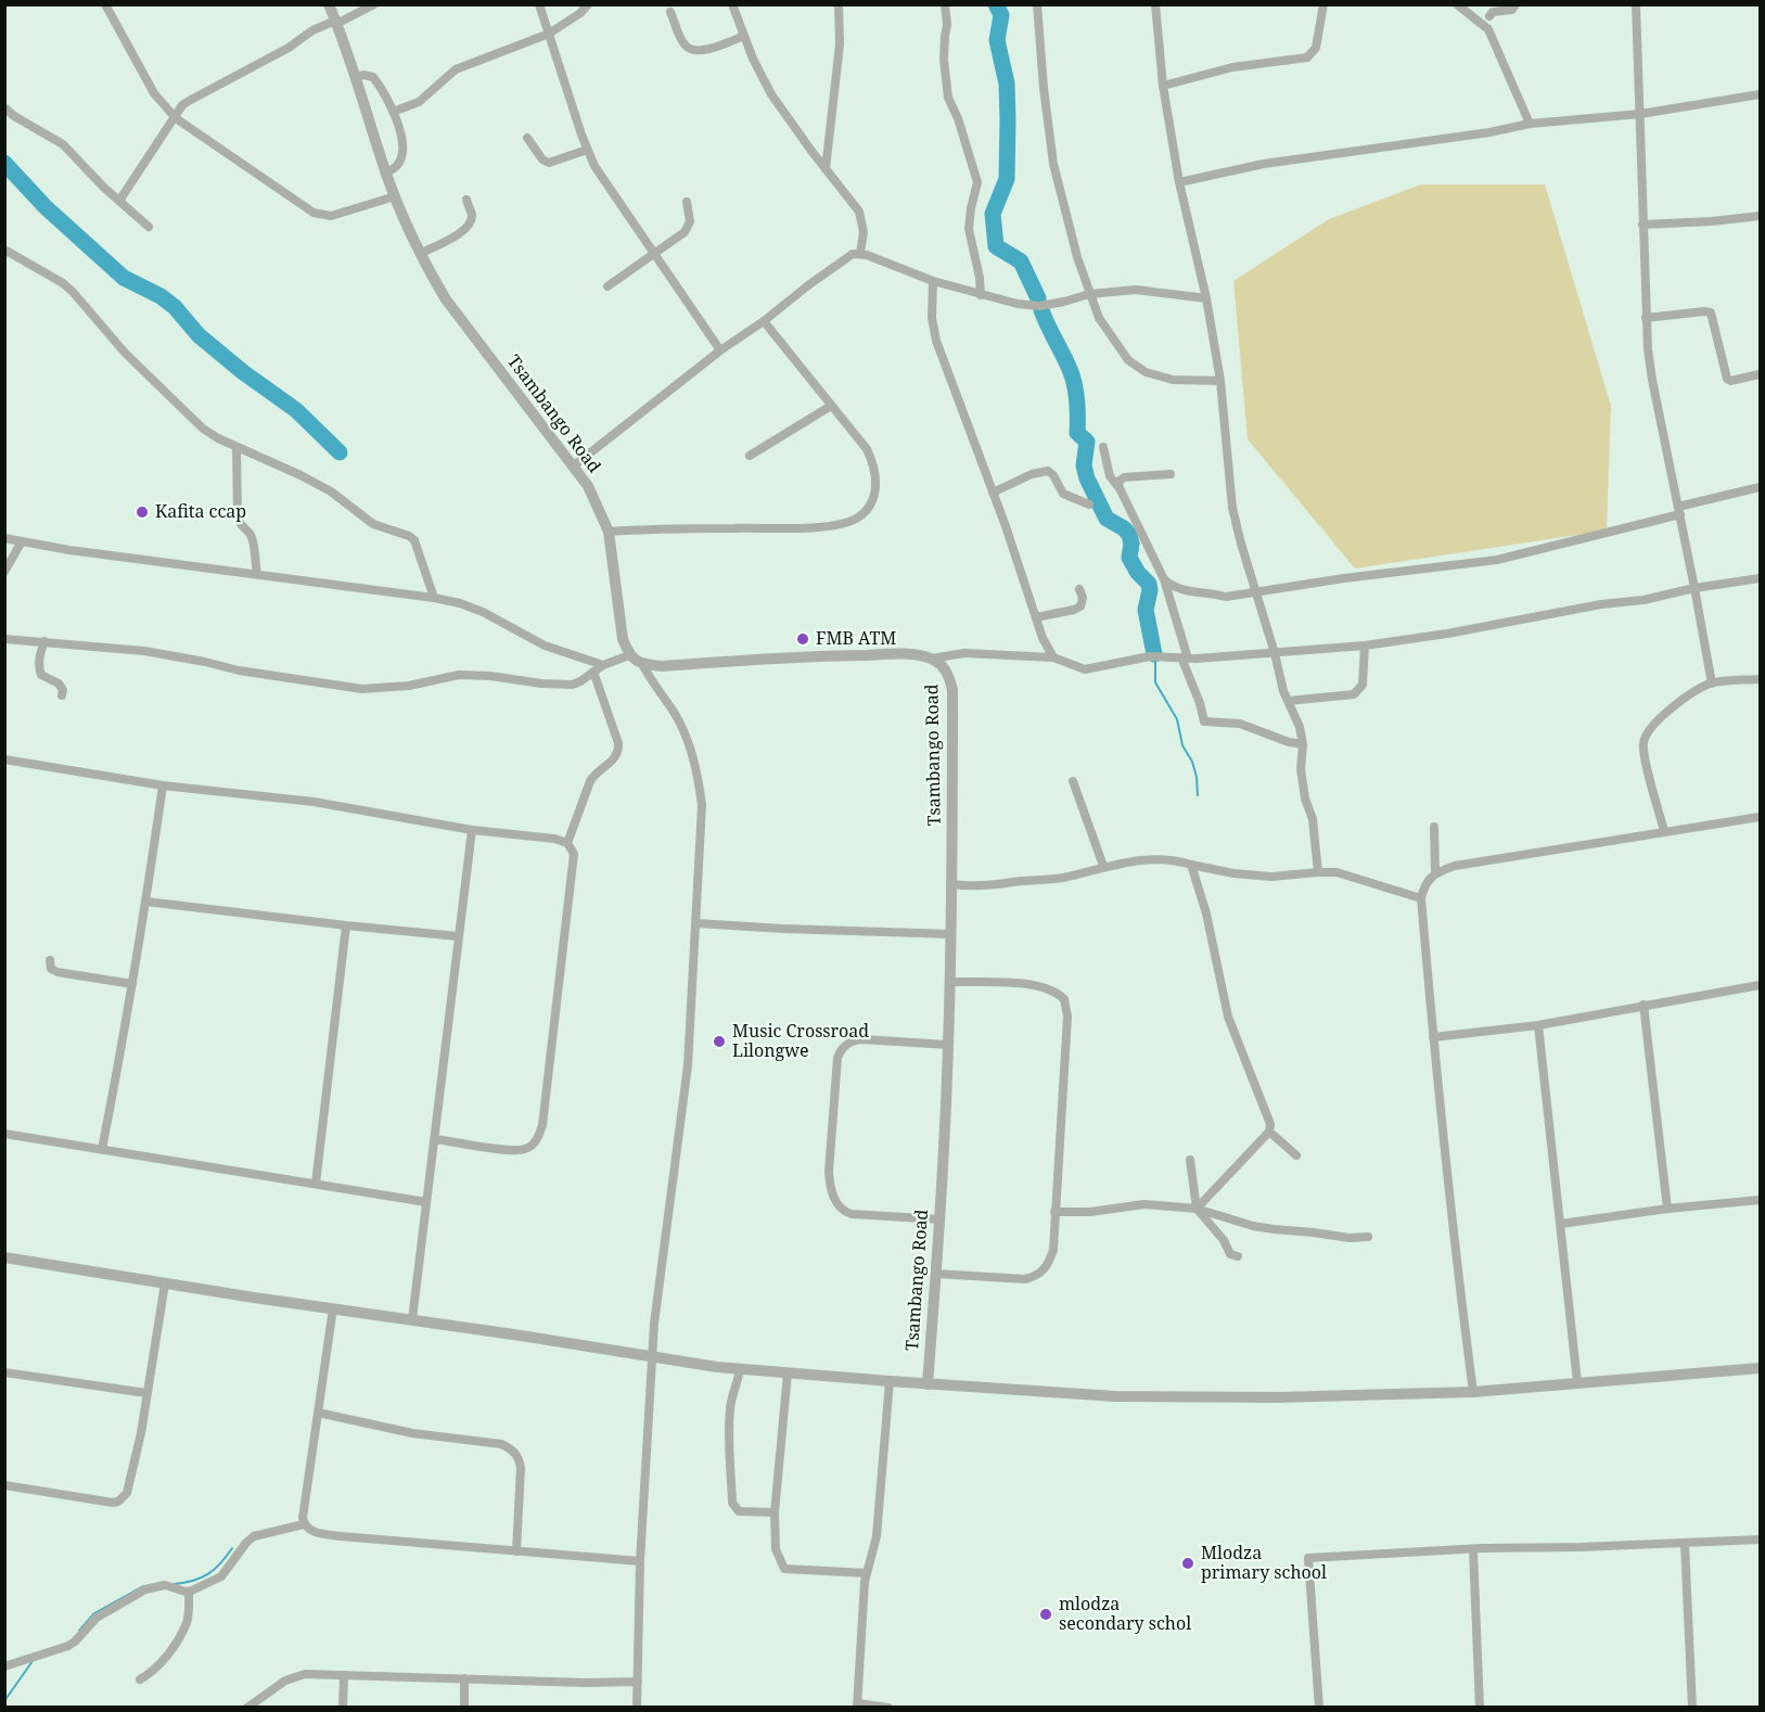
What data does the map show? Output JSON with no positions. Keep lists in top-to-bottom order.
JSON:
{
  "streets": {
    "street": ["Tsambango Road"]
  },
  "places": [
    "Kafita ccap",
    "FMB ATM",
    "Music Crossroad Lilongwe",
    "Mlodza primary school",
    "mlodza secondary schol"
  ]
}
